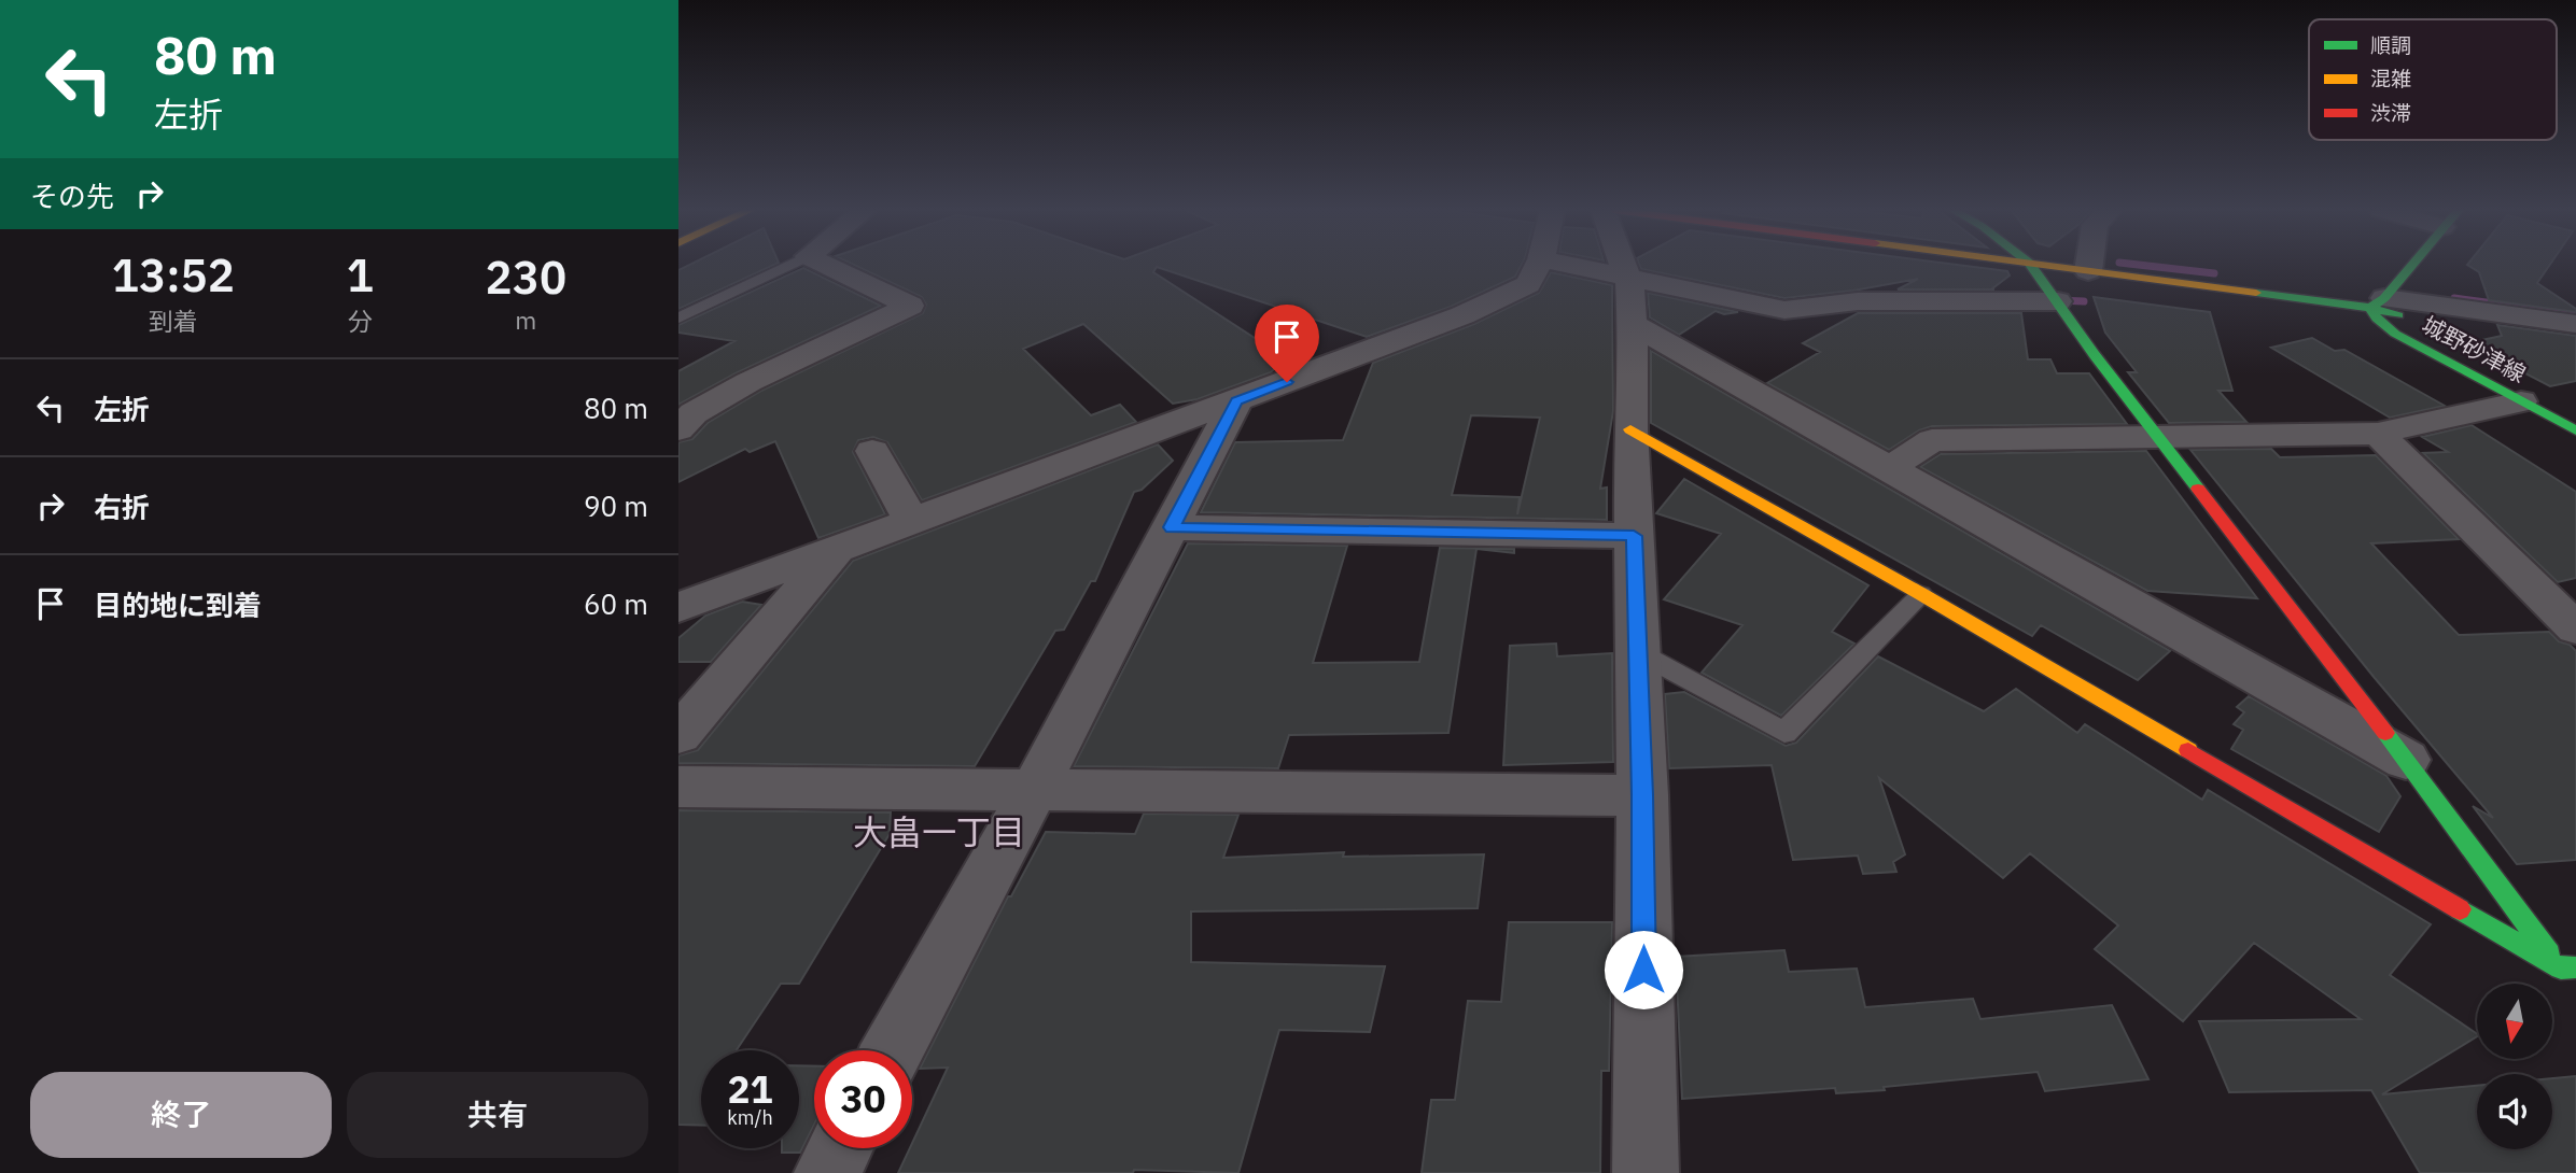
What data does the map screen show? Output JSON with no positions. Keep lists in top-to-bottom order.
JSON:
{
  "streets": {
    "street": ["城野砂津線"]
  },
  "districts": ["大畠一丁目"],
  "legend": ["順調", "混雑", "渋滞"],
  "north": "bottom",
  "page": {
    "turn": ["80 m", "左折"],
    "then": "その先",
    "eta": [
      "13:52",
      "到着",
      "1",
      "分",
      "230",
      "m"
    ],
    "list": [
      {
        "name": "左折",
        "value": "80 m"
      },
      {
        "name": "右折",
        "value": "90 m"
      },
      {
        "name": "目的地に到着",
        "value": "60 m"
      }
    ],
    "speed": "21 km/h",
    "limit": "30",
    "buttons": ["終了", "共有"]
  }
}
